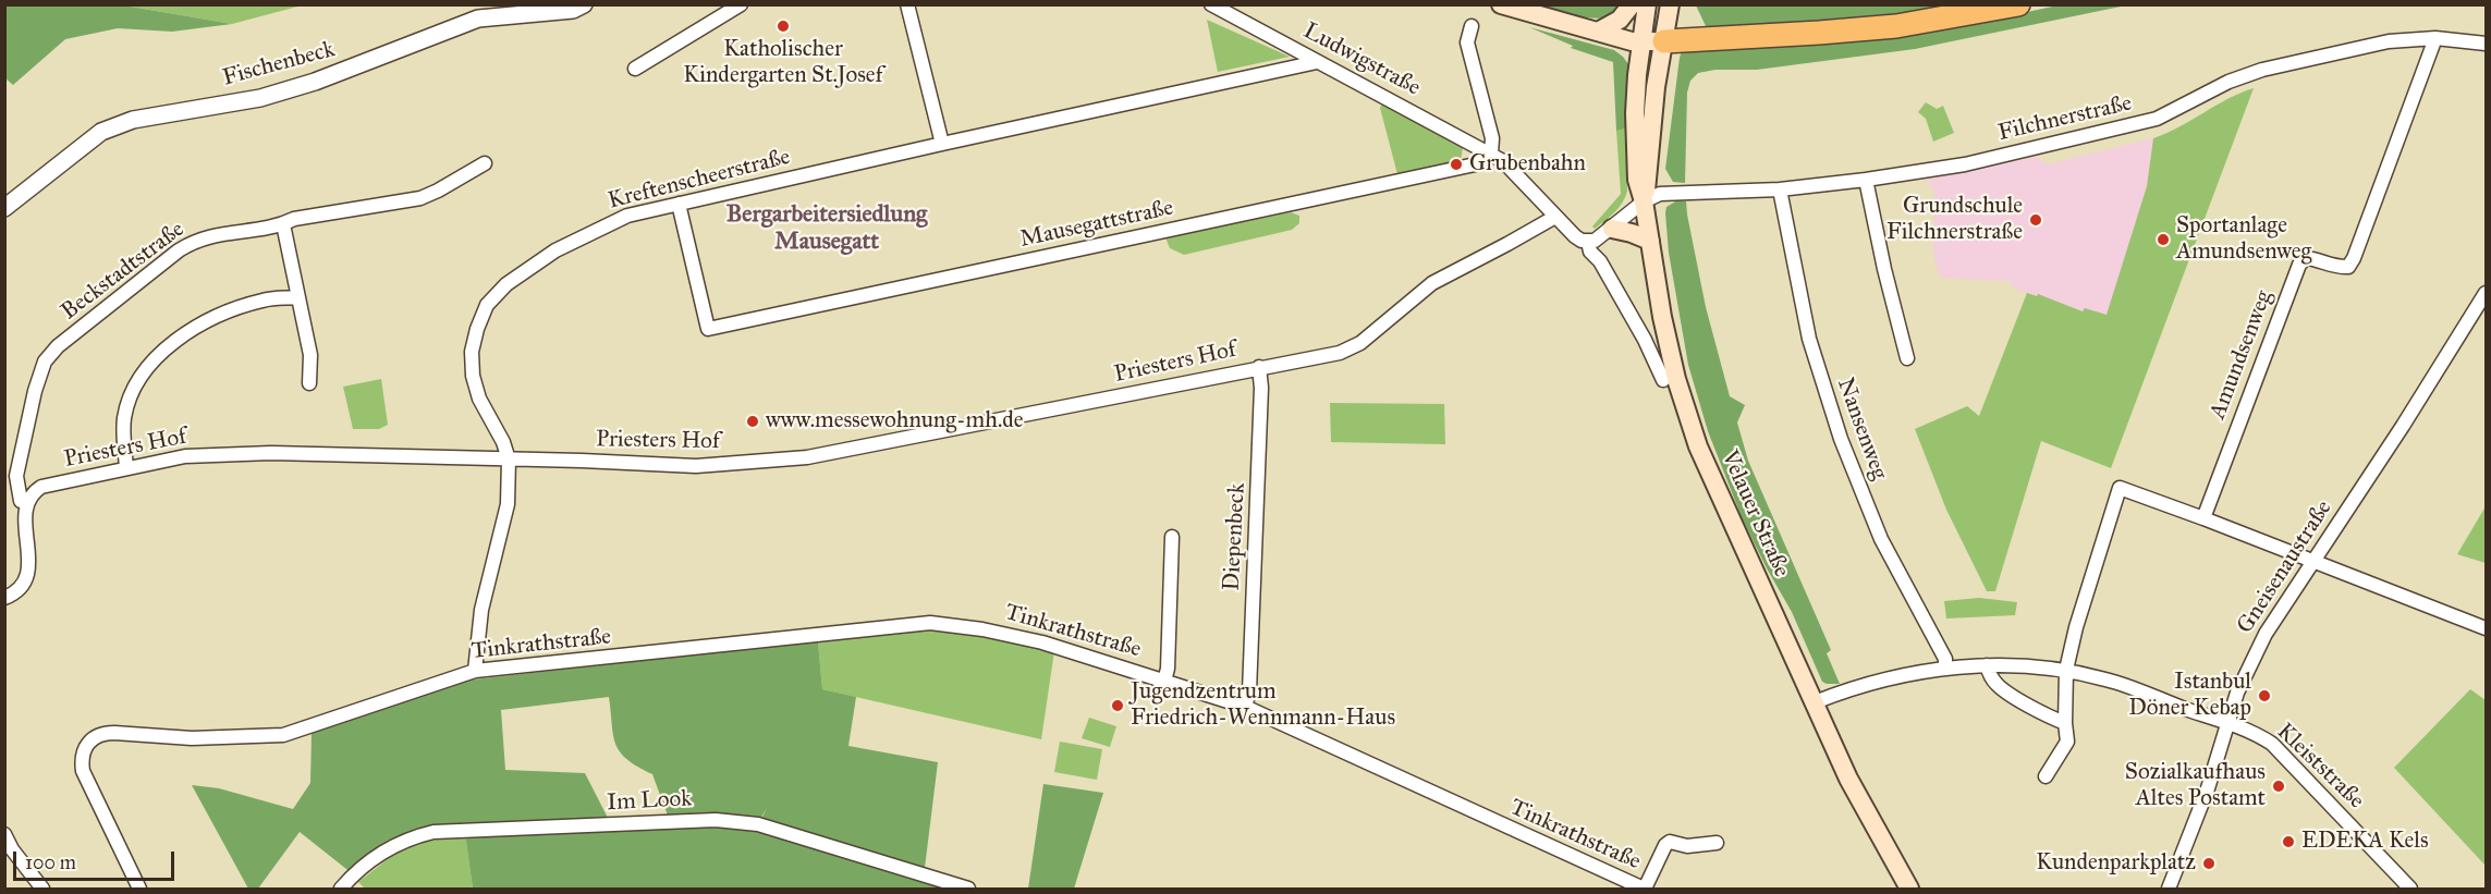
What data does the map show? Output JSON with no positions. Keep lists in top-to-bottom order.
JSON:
{
  "streets": {
    "main road": ["Velauer Straße"],
    "street": [
      "Ludwigstraße",
      "Fischenbeck",
      "Filchnerstraße",
      "Kreftenscheerstraße",
      "Mausegattstraße",
      "Beckstadtstraße",
      "Amundsenweg",
      "Priesters Hof",
      "Nansenweg",
      "Diepenbeck",
      "Gneisenaustraße",
      "Tinkrathstraße",
      "Kleiststraße",
      "Im Look"
    ]
  },
  "crossings": [
    ["Ludwigstraße", "Kreftenscheerstraße"],
    ["Ludwigstraße", "Mausegattstraße"],
    ["Filchnerstraße", "Amundsenweg"],
    ["Filchnerstraße", "Nansenweg"],
    ["Filchnerstraße", "Velauer Straße"],
    ["Kreftenscheerstraße", "Mausegattstraße"],
    ["Kreftenscheerstraße", "Priesters Hof"],
    ["Kreftenscheerstraße", "Tinkrathstraße"],
    ["Beckstadtstraße", "Priesters Hof"],
    ["Priesters Hof", "Diepenbeck"],
    ["Nansenweg", "Kleiststraße"],
    ["Velauer Straße", "Kleiststraße"],
    ["Diepenbeck", "Tinkrathstraße"],
    ["Gneisenaustraße", "Kleiststraße"]
  ],
  "districts": ["Bergarbeitersiedlung Mausegatt"],
  "places": [
    "Katholischer Kindergarten St.Josef",
    "Grubenbahn",
    "Grundschule Filchnerstraße",
    "Sportanlage Amundsenweg",
    "www.messewohnung-mh.de",
    "Istanbul Döner Kebap",
    "Jugendzentrum Friedrich-Wennmann-Haus",
    "Sozialkaufhaus Altes Postamt",
    "EDEKA Kels",
    "Kundenparkplatz"
  ],
  "scale_bar": "100 m"
}
